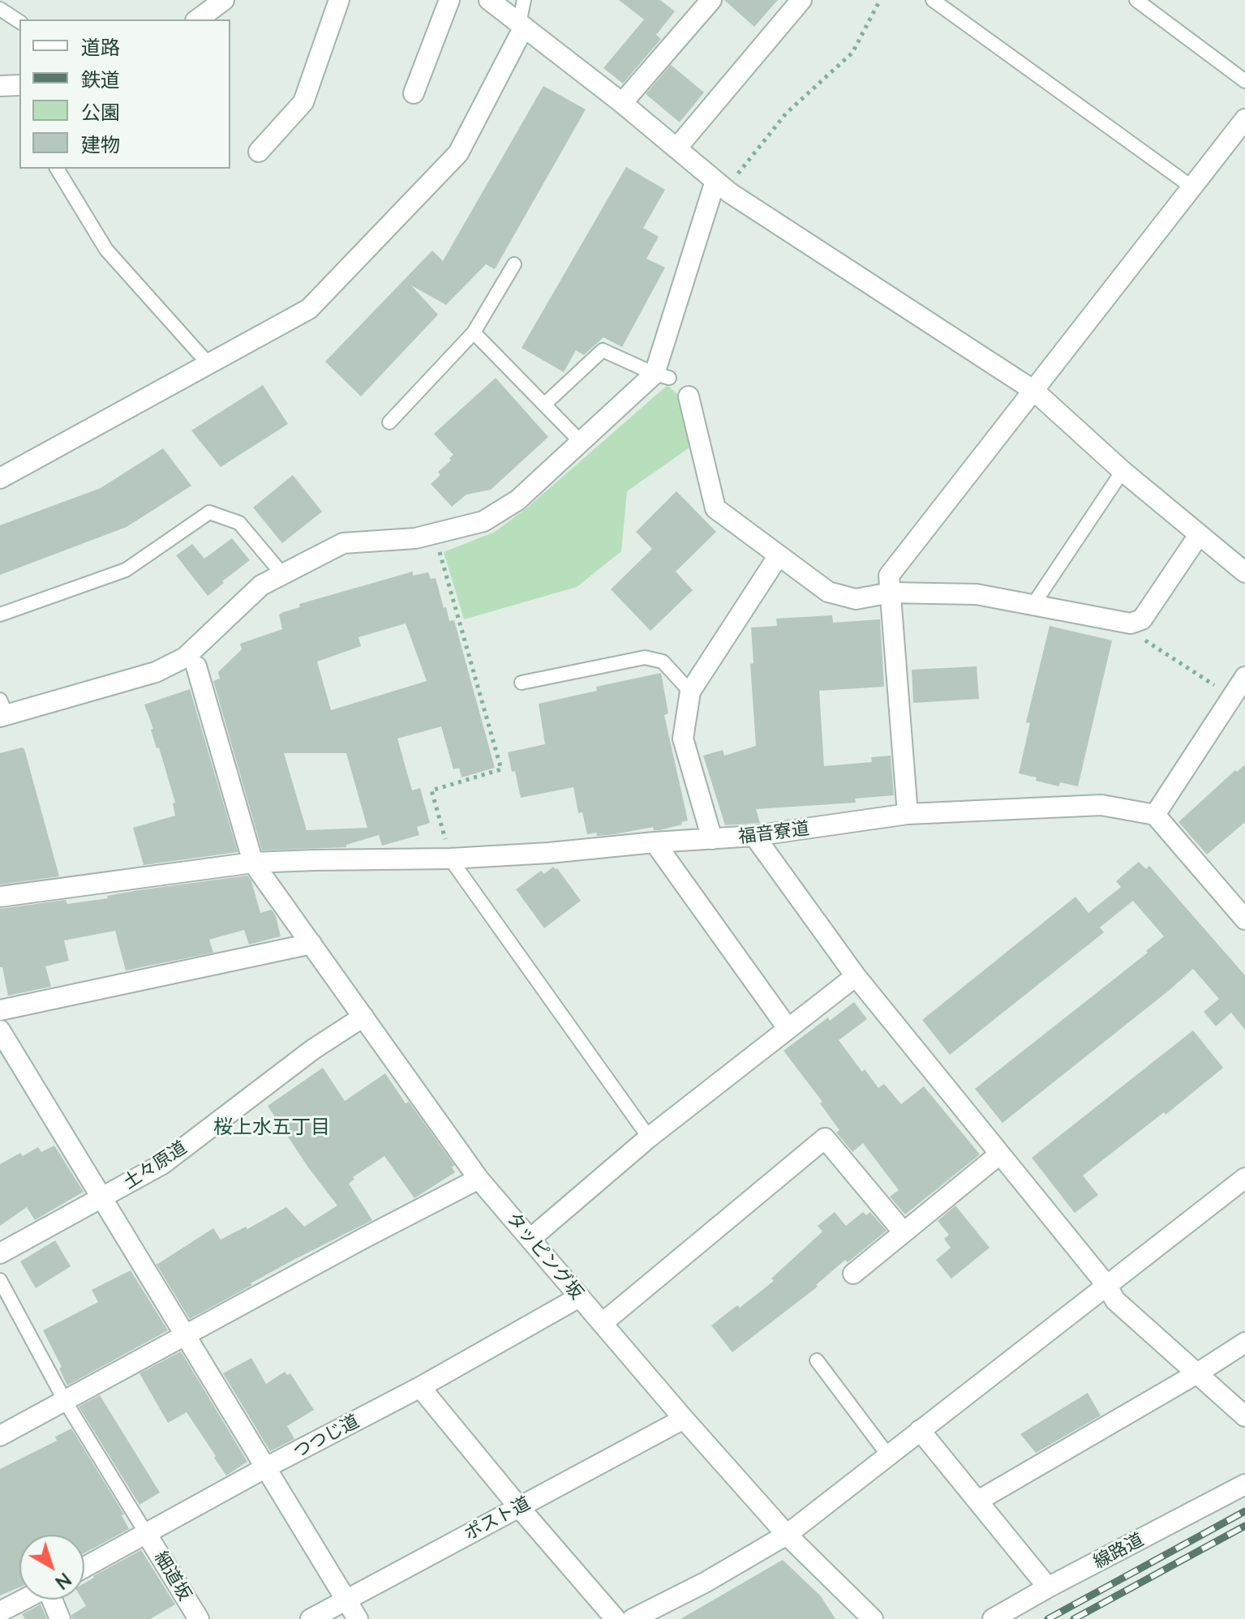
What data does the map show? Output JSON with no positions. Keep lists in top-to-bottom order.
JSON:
{
  "streets": {
    "street": [
      "福音寮道",
      "土々原道",
      "タッピング坂",
      "つつじ道",
      "ポスト道",
      "線路道",
      "細道坂"
    ]
  },
  "crossings": [
    ["福音寮道", "タッピング坂"],
    ["土々原道", "タッピング坂"],
    ["タッピング坂", "つつじ道"],
    ["タッピング坂", "ポスト道"],
    ["つつじ道", "細道坂"]
  ],
  "districts": ["桜上水五丁目"],
  "legend": [
    "道路",
    "鉄道",
    "公園",
    "建物"
  ],
  "north": "bottom right"
}
